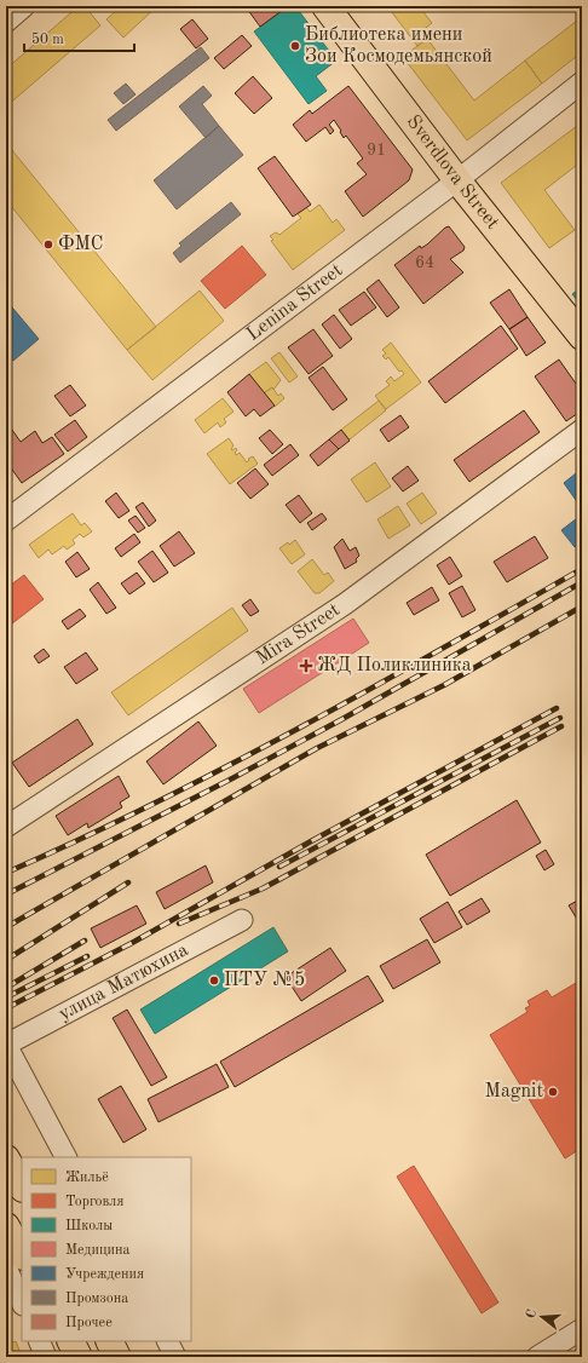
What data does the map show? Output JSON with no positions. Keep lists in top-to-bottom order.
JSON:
{
  "streets": {
    "main road": ["Sverdlova Street"],
    "street": ["Lenina Street", "Mira Street", "улица Матюхина"]
  },
  "crossings": [
    ["Sverdlova Street", "Lenina Street"]
  ],
  "places": {
    "other": [
      "Библиотека имени Зои Космодемьянской",
      "ФМС",
      "ПТУ №5",
      "Magnit"
    ],
    "health": ["ЖД Поликлиника"]
  },
  "house_numbers": ["91", "64"],
  "legend": [
    "Жильё",
    "Торговля",
    "Школы",
    "Медицина",
    "Учреждения",
    "Промзона",
    "Прочее"
  ],
  "scale_bar": "50 m",
  "north": "left"
}
